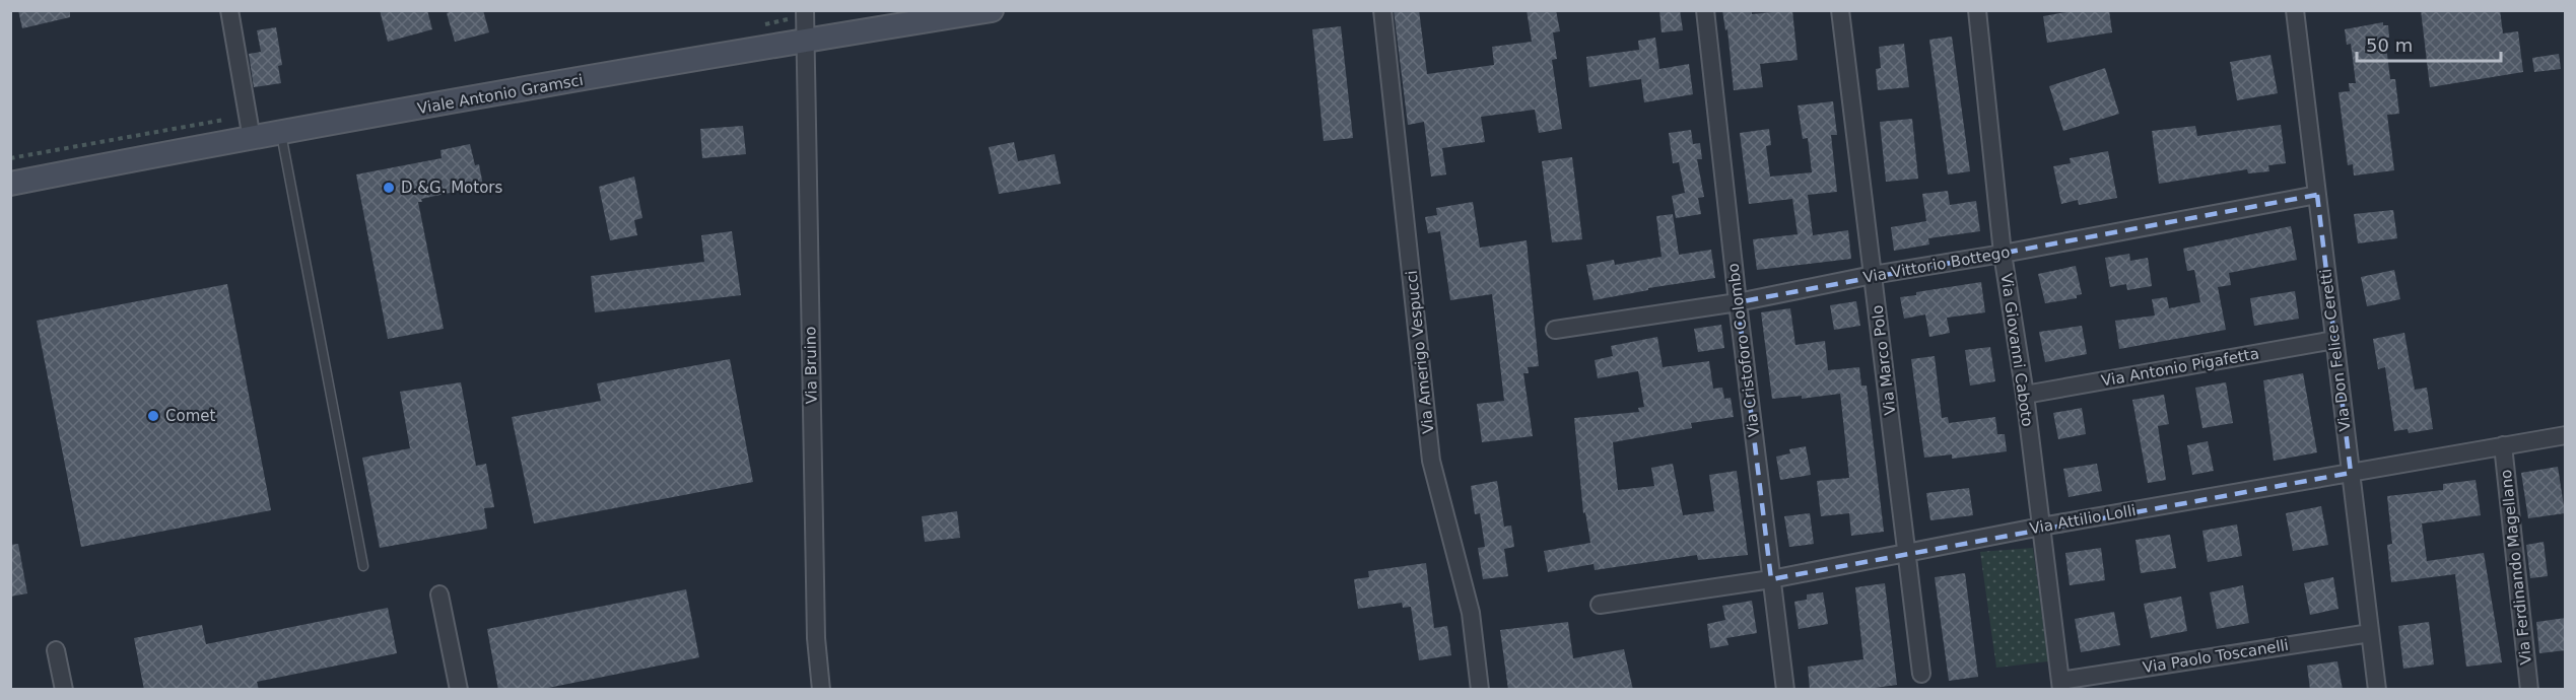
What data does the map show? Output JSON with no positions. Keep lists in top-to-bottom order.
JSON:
{
  "streets": {
    "street": [
      "Viale Antonio Gramsci",
      "Via Vittorio Bottego",
      "Via Cristoforo Colombo",
      "Via Giovanni Caboto",
      "Via Don Felice Ceretti",
      "Via Amerigo Vespucci",
      "Via Marco Polo",
      "Via Bruino",
      "Via Antonio Pigafetta",
      "Via Attilio Lolli",
      "Via Ferdinando Magellano",
      "Via Paolo Toscanelli"
    ]
  },
  "crossings": [
    ["Viale Antonio Gramsci", "Via Bruino"],
    ["Via Vittorio Bottego", "Via Cristoforo Colombo"],
    ["Via Vittorio Bottego", "Via Giovanni Caboto"],
    ["Via Vittorio Bottego", "Via Don Felice Ceretti"],
    ["Via Vittorio Bottego", "Via Marco Polo"],
    ["Via Cristoforo Colombo", "Via Attilio Lolli"],
    ["Via Giovanni Caboto", "Via Antonio Pigafetta"],
    ["Via Giovanni Caboto", "Via Attilio Lolli"],
    ["Via Giovanni Caboto", "Via Paolo Toscanelli"],
    ["Via Don Felice Ceretti", "Via Antonio Pigafetta"],
    ["Via Don Felice Ceretti", "Via Attilio Lolli"],
    ["Via Don Felice Ceretti", "Via Paolo Toscanelli"],
    ["Via Marco Polo", "Via Attilio Lolli"],
    ["Via Attilio Lolli", "Via Ferdinando Magellano"]
  ],
  "places": ["D.&G. Motors", "Comet"],
  "scale_bar": "50 m"
}
